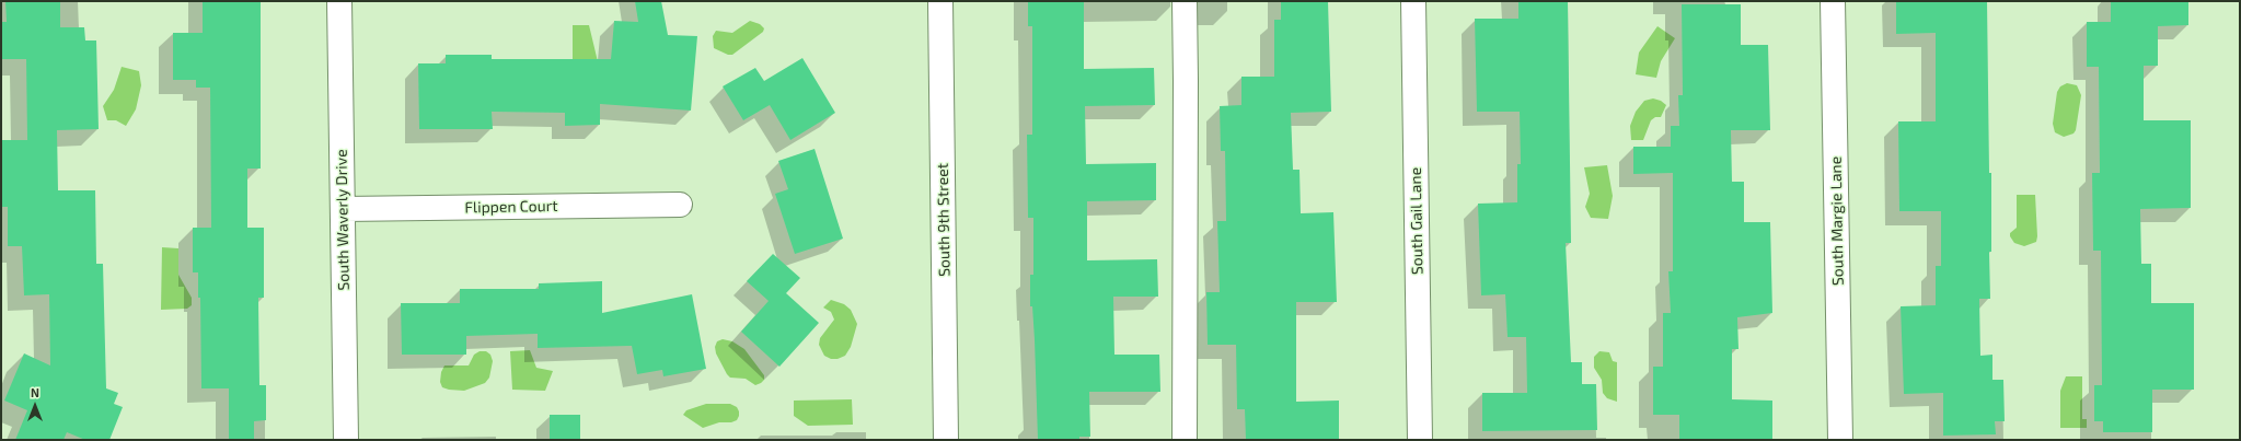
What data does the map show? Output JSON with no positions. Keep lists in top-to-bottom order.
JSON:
{
  "streets": {
    "street": [
      "Flippen Court",
      "South Waverly Drive",
      "South 9th Street",
      "South Gail Lane",
      "South Margie Lane"
    ]
  },
  "crossings": [
    ["Flippen Court", "South Waverly Drive"]
  ],
  "north": "top"
}
